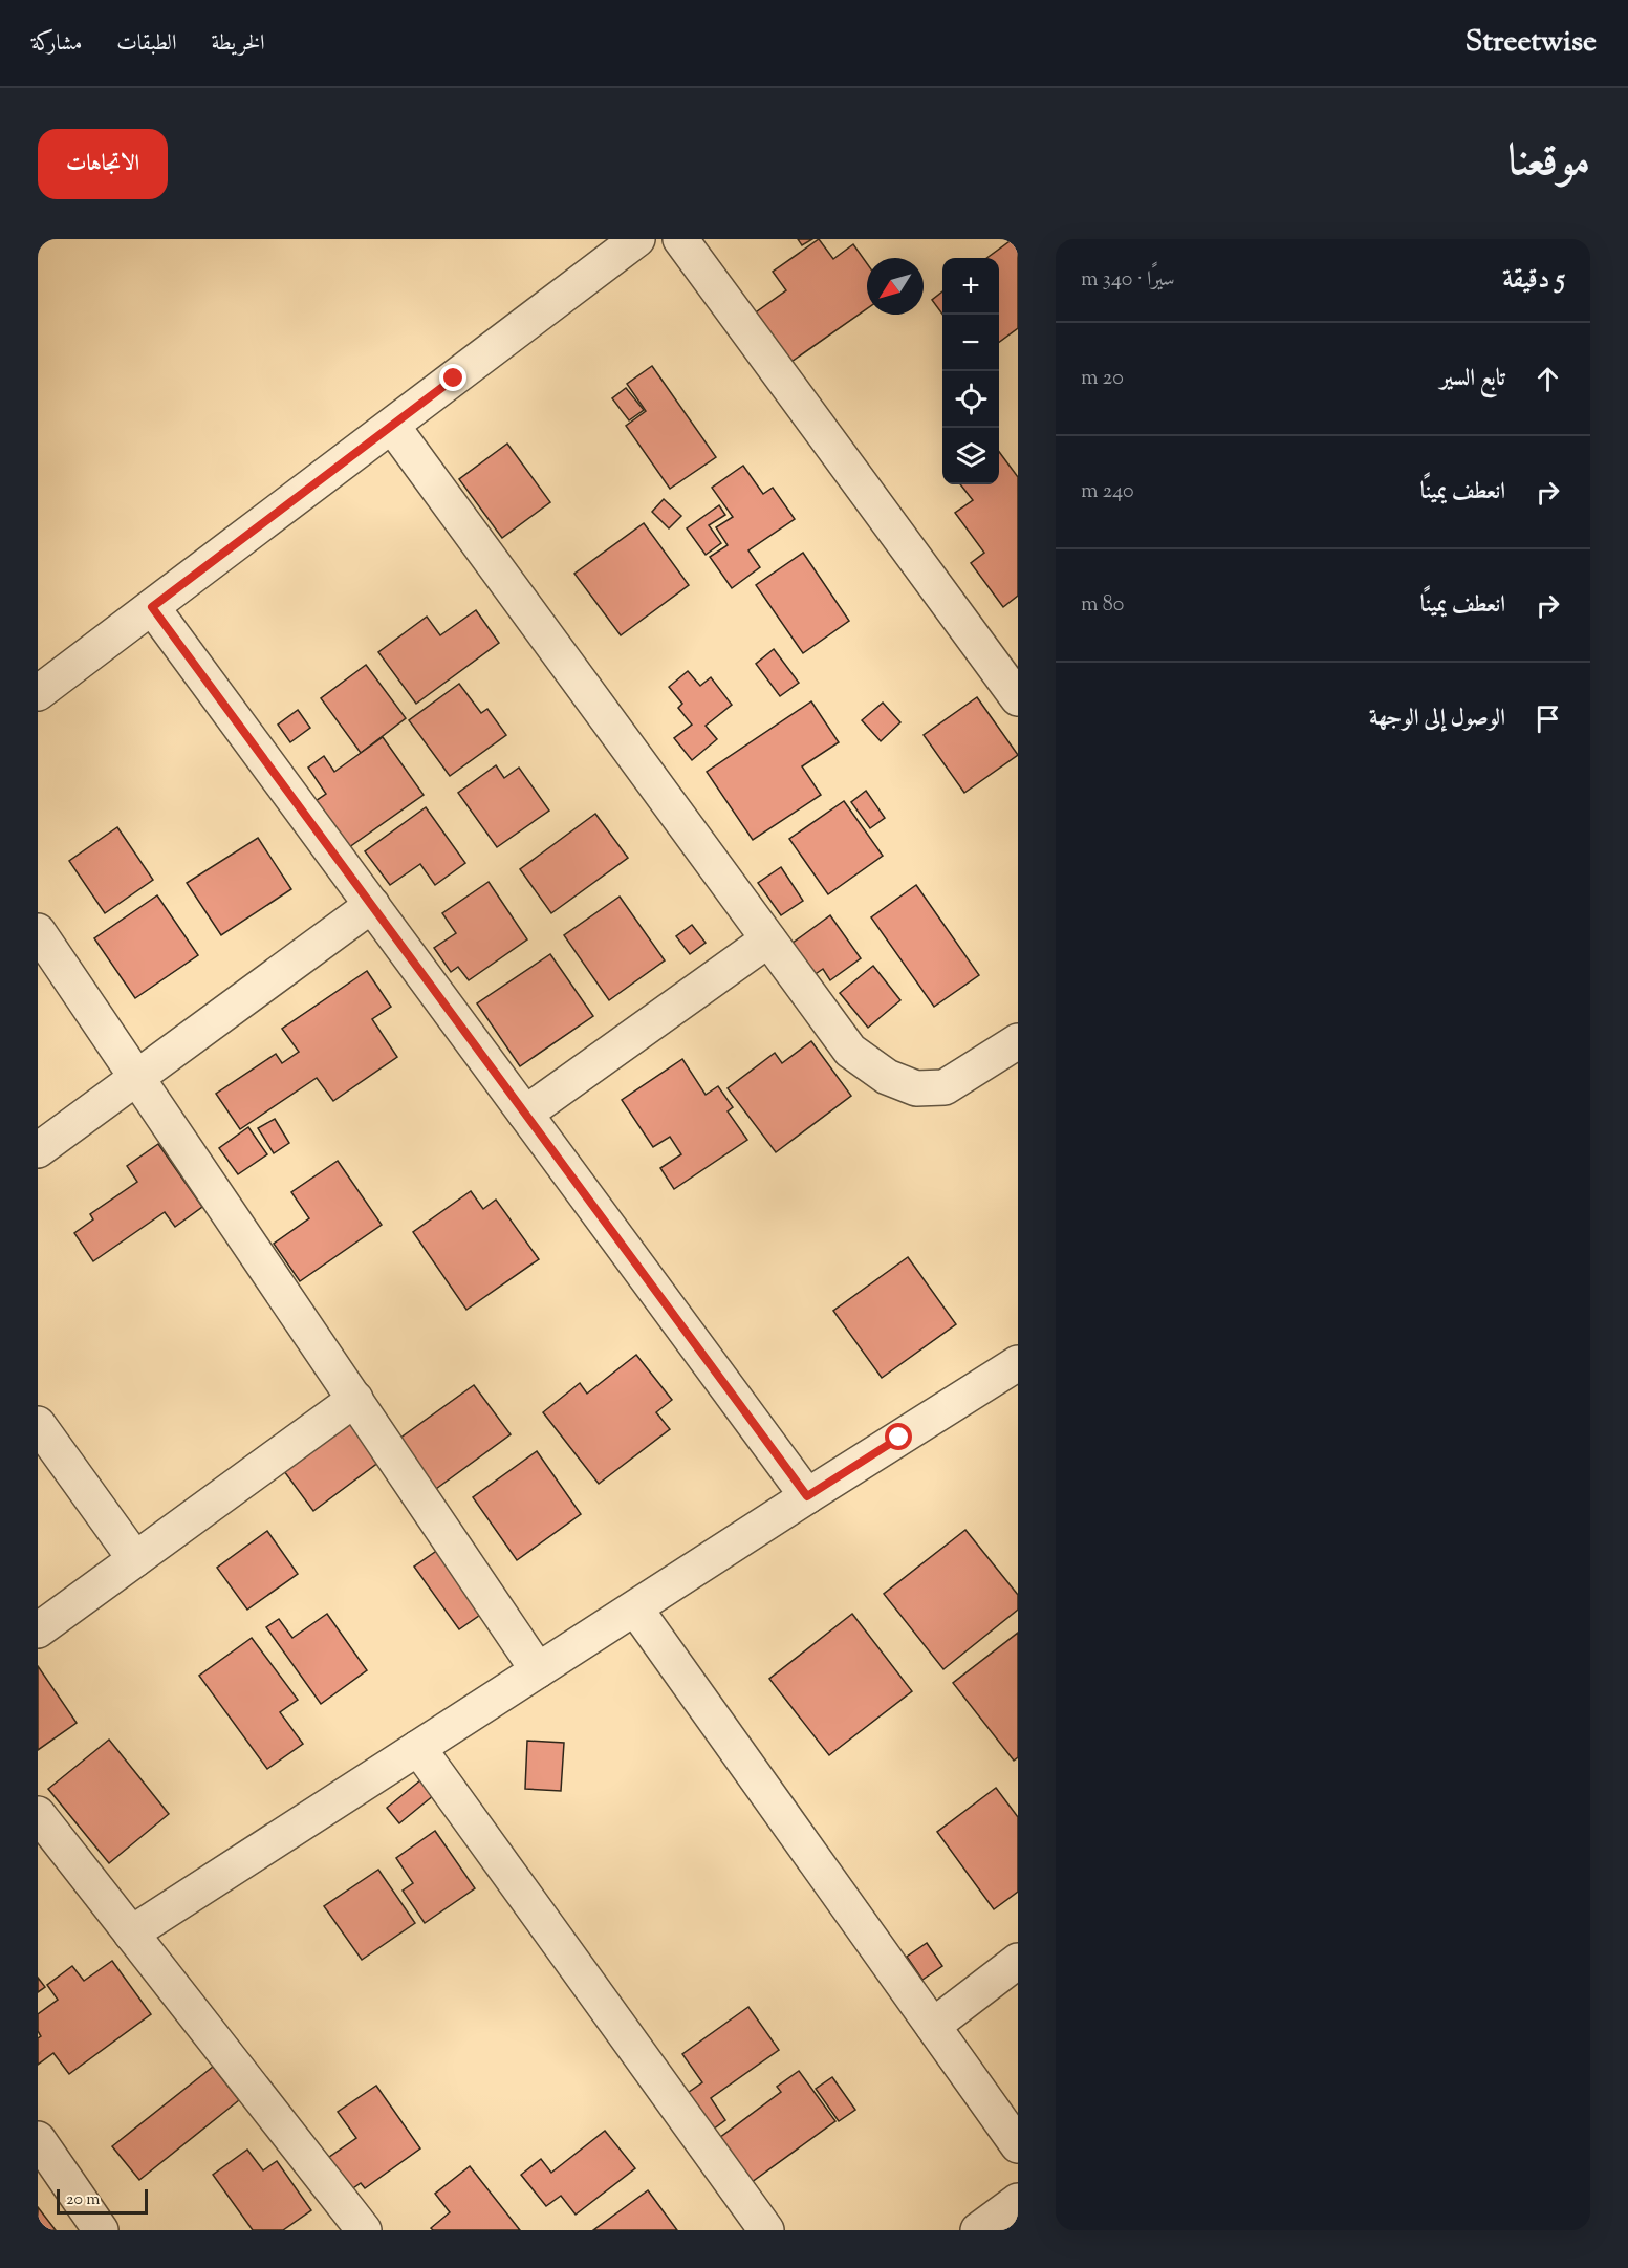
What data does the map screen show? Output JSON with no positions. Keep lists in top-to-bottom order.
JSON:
{
  "scale_bar": "20 m",
  "north": "bottom left",
  "page": {
    "header": "Streetwise",
    "nav": ["الخريطة", "الطبقات", "مشاركة"],
    "title": "موقعنا",
    "buttons": "الاتجاهات",
    "heading": ["5 دقيقة", "سيرًا · 340 m"],
    "map_buttons": ["+", "−"],
    "list": [
      ["تابع السير", "20 m"],
      ["انعطف يمينًا", "240 m"],
      ["انعطف يمينًا", "80 m"],
      "الوصول إلى الوجهة"
    ],
    "scale": "20 m"
  }
}
